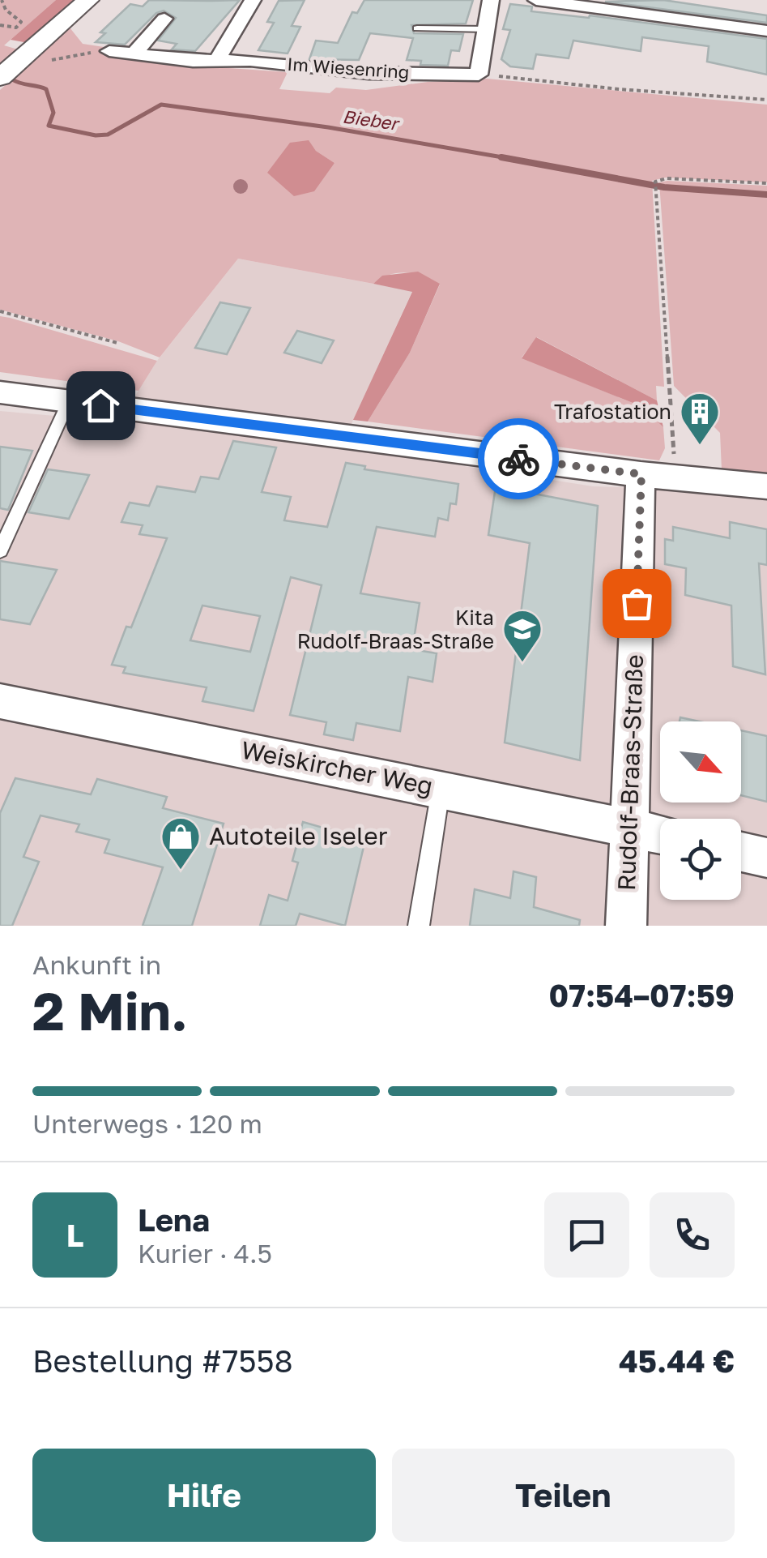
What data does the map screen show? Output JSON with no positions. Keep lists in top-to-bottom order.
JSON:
{
  "streets": {
    "street": ["Im Wiesenring", "Weiskircher Weg", "Rudolf-Braas-Straße"]
  },
  "crossings": [
    ["Weiskircher Weg", "Rudolf-Braas-Straße"]
  ],
  "water": ["Bieber"],
  "places": {
    "building": ["Trafostation"],
    "school or university": ["Kita Rudolf-Braas-Straße"],
    "shop": ["Autoteile Iseler"]
  },
  "north": "bottom right",
  "page": {
    "heading": ["2 Min.", "Ankunft in", "07:54–07:59"],
    "panel": [
      "Lena",
      "Kurier · 4.5",
      "Bestellung #7558",
      "45.44 €"
    ],
    "bar": "Unterwegs · 120 m",
    "round": "L",
    "buttons": ["Hilfe", "Teilen"]
  }
}
